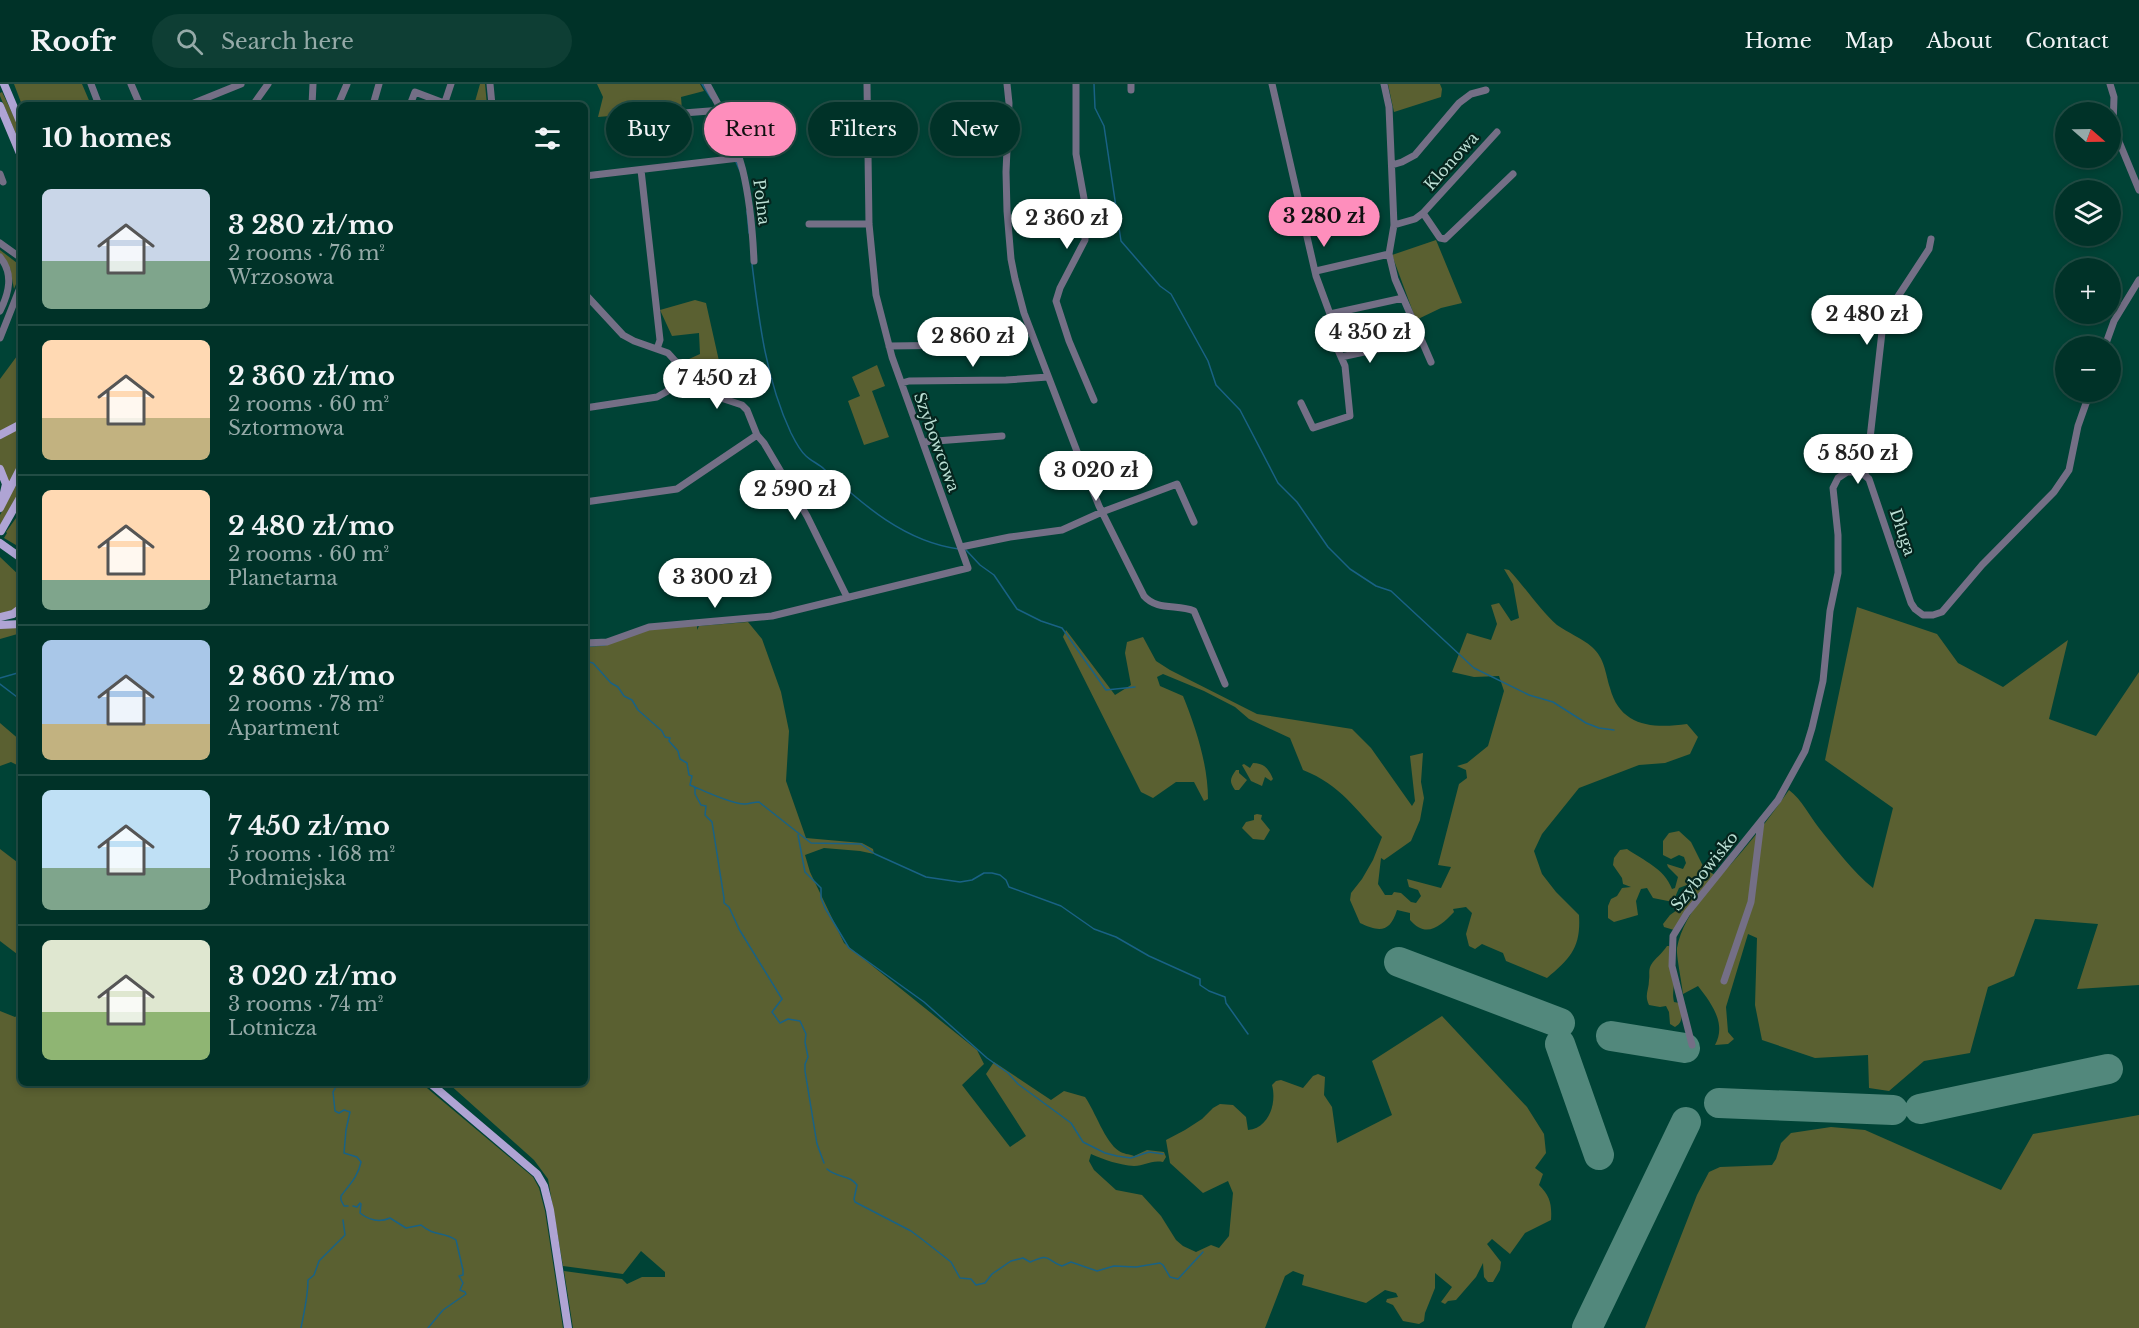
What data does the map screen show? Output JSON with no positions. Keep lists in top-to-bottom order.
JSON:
{
  "streets": {
    "street": [
      "Klonowa",
      "Polna",
      "Szybowcowa",
      "Długa",
      "Szybowisko"
    ]
  },
  "crossings": [
    ["Długa", "Szybowisko"]
  ],
  "north": "right",
  "page": {
    "header": "Roofr",
    "search": "Search here",
    "nav": [
      "Home",
      "Map",
      "About",
      "Contact"
    ],
    "map_buttons": ["+", "−"],
    "chip": [
      "Buy",
      "Rent",
      "Filters",
      "New"
    ],
    "heading": "10 homes",
    "list": [
      {
        "name": "3 280 zł/mo",
        "note": "2 rooms · 76 m² · Wrzosowa"
      },
      {
        "name": "2 360 zł/mo",
        "note": "2 rooms · 60 m² · Sztormowa"
      },
      {
        "name": "2 480 zł/mo",
        "note": "2 rooms · 60 m² · Planetarna"
      },
      {
        "name": "2 860 zł/mo",
        "note": "2 rooms · 78 m² · Apartment"
      },
      {
        "name": "7 450 zł/mo",
        "note": "5 rooms · 168 m² · Podmiejska"
      },
      {
        "name": "3 020 zł/mo",
        "note": "3 rooms · 74 m² · Lotnicza"
      }
    ],
    "price": [
      "3 280 zł",
      "2 360 zł",
      "2 480 zł",
      "4 350 zł",
      "2 860 zł",
      "7 450 zł",
      "5 850 zł",
      "3 020 zł",
      "2 590 zł",
      "3 300 zł"
    ]
  }
}
